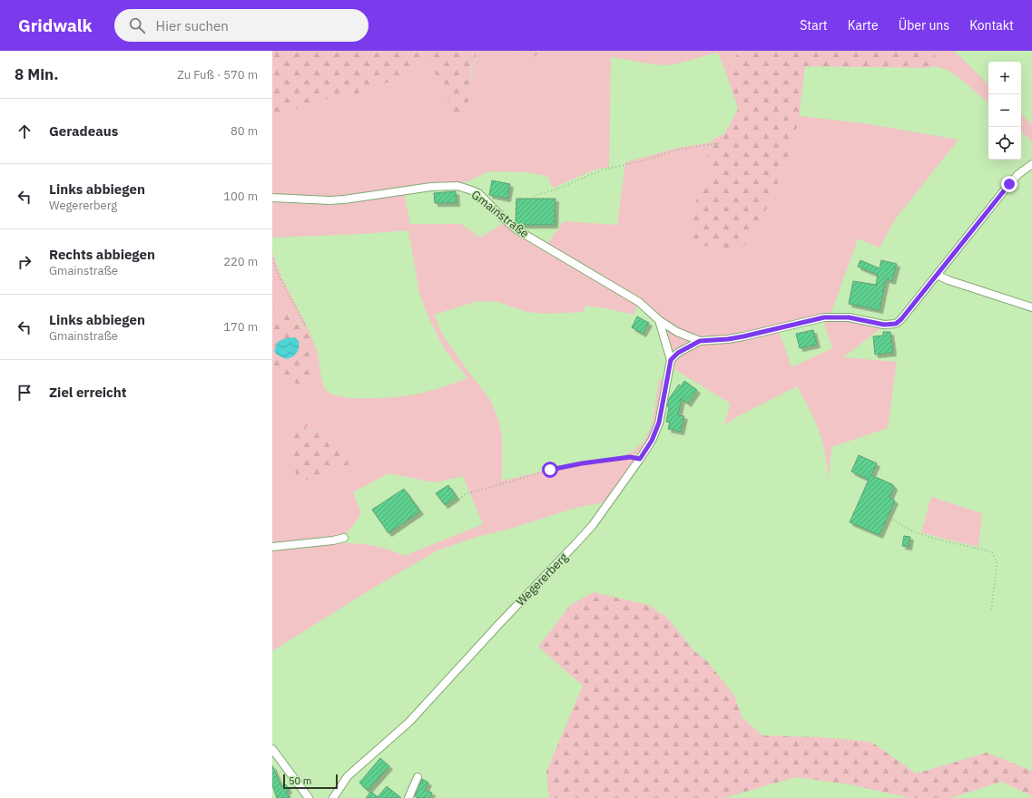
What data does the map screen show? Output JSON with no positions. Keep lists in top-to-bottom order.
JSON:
{
  "streets": {
    "street": ["Gmainstraße", "Wegererberg"]
  },
  "crossings": [
    ["Gmainstraße", "Wegererberg"]
  ],
  "scale_bar": "50 m",
  "page": {
    "header": "Gridwalk",
    "search": "Hier suchen",
    "nav": [
      "Start",
      "Karte",
      "Über uns",
      "Kontakt"
    ],
    "heading": ["8 Min.", "Zu Fuß · 570 m"],
    "map_buttons": ["+", "−"],
    "list": [
      ["Geradeaus", "80 m"],
      ["Links abbiegen", "Wegererberg", "100 m"],
      ["Rechts abbiegen", "Gmainstraße", "220 m"],
      ["Links abbiegen", "Gmainstraße", "170 m"],
      "Ziel erreicht"
    ],
    "scale": "50 m"
  }
}
